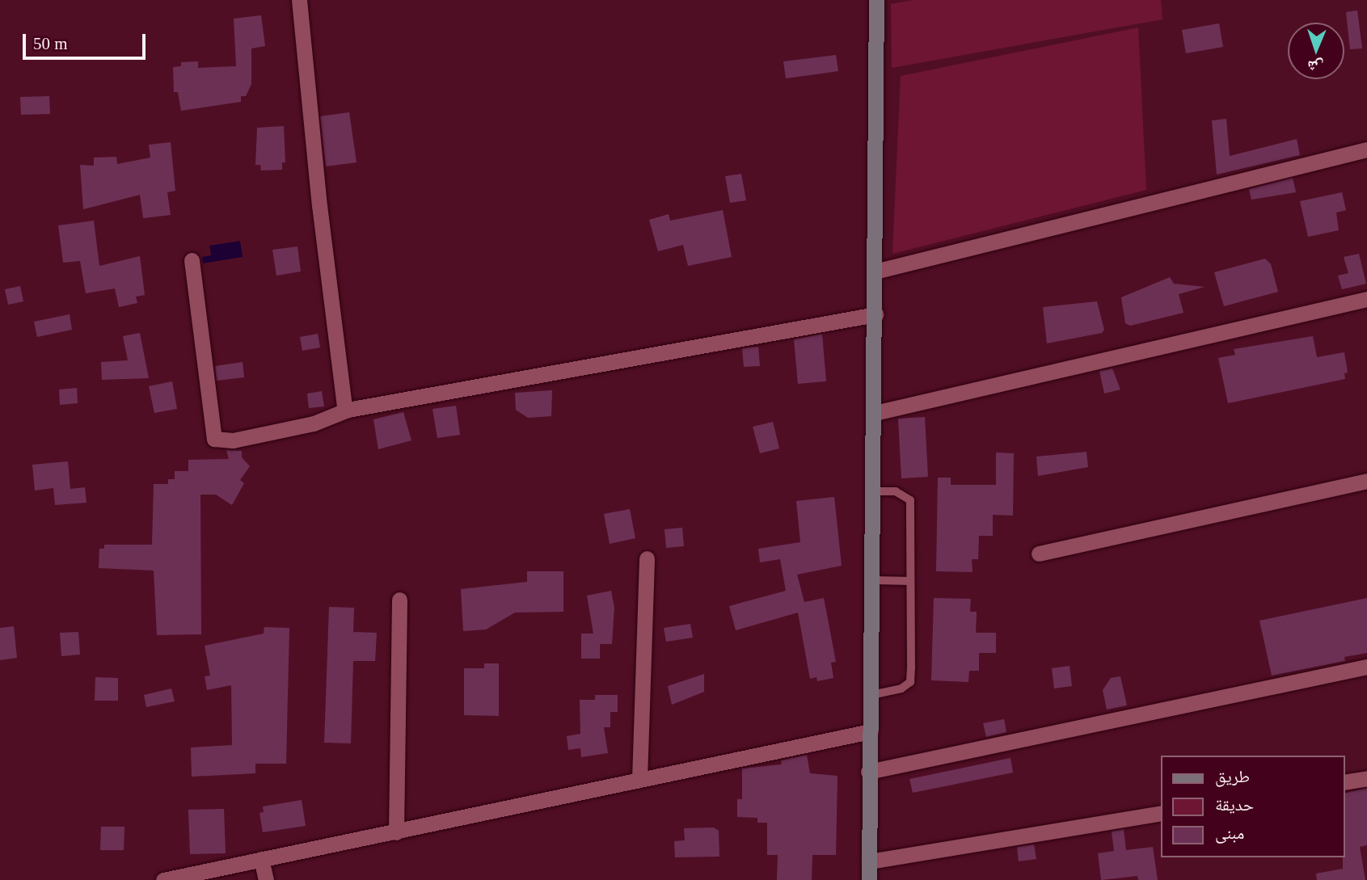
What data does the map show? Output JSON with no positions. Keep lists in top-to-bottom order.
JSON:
{
  "legend": ["طريق", "حديقة", "مبنى"],
  "scale_bar": "50 m",
  "north": "bottom"
}
